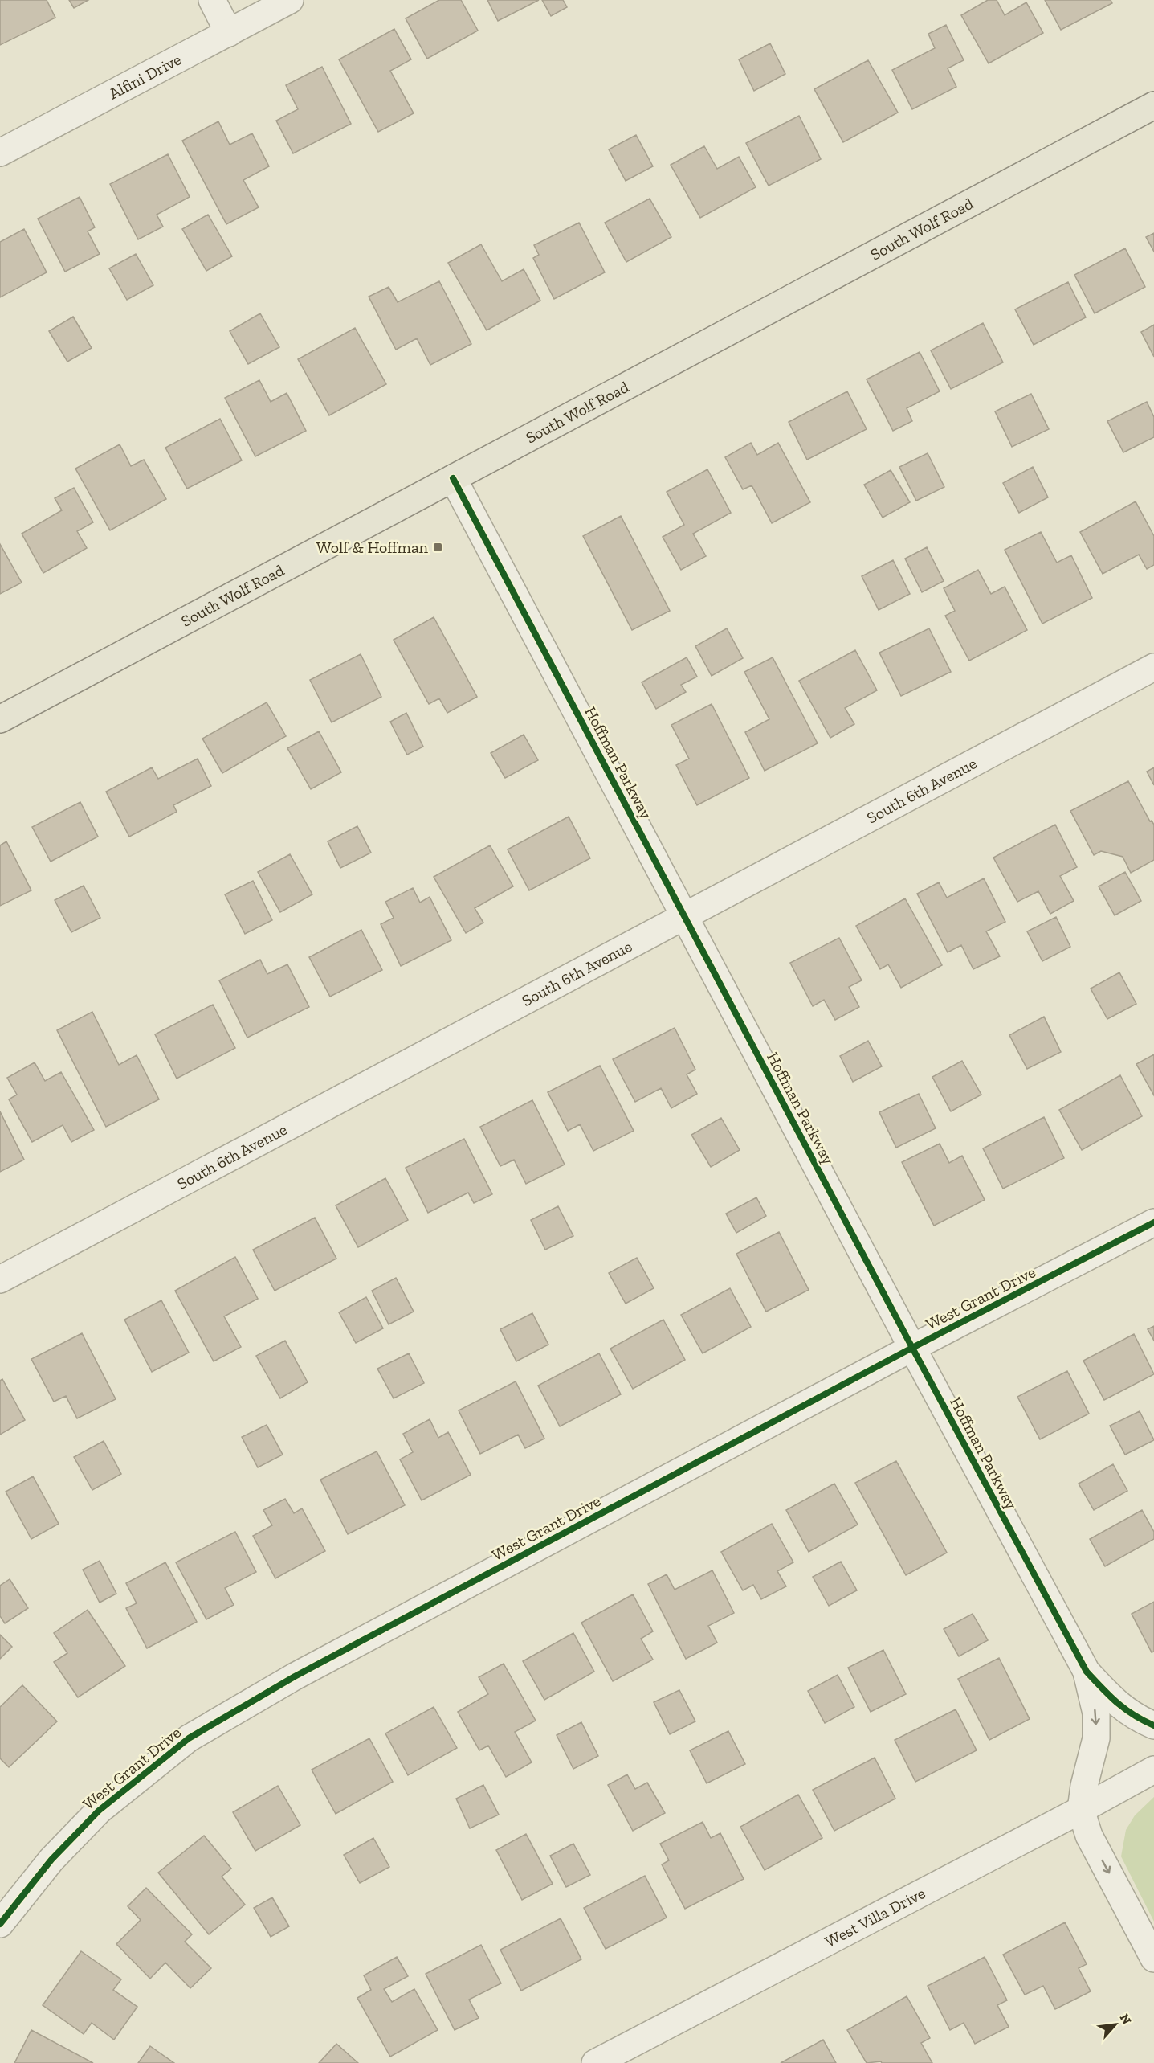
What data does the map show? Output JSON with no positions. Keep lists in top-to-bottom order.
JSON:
{
  "streets": {
    "main road": ["South Wolf Road"],
    "street": [
      "Alfini Drive",
      "Hoffman Parkway",
      "South 6th Avenue",
      "West Grant Drive",
      "West Villa Drive"
    ]
  },
  "crossings": [
    ["South Wolf Road", "Hoffman Parkway"],
    ["Hoffman Parkway", "South 6th Avenue"],
    ["Hoffman Parkway", "West Grant Drive"],
    ["Hoffman Parkway", "West Villa Drive"]
  ],
  "places": {
    "transit": ["Wolf & Hoffman"]
  },
  "north": "top right"
}
